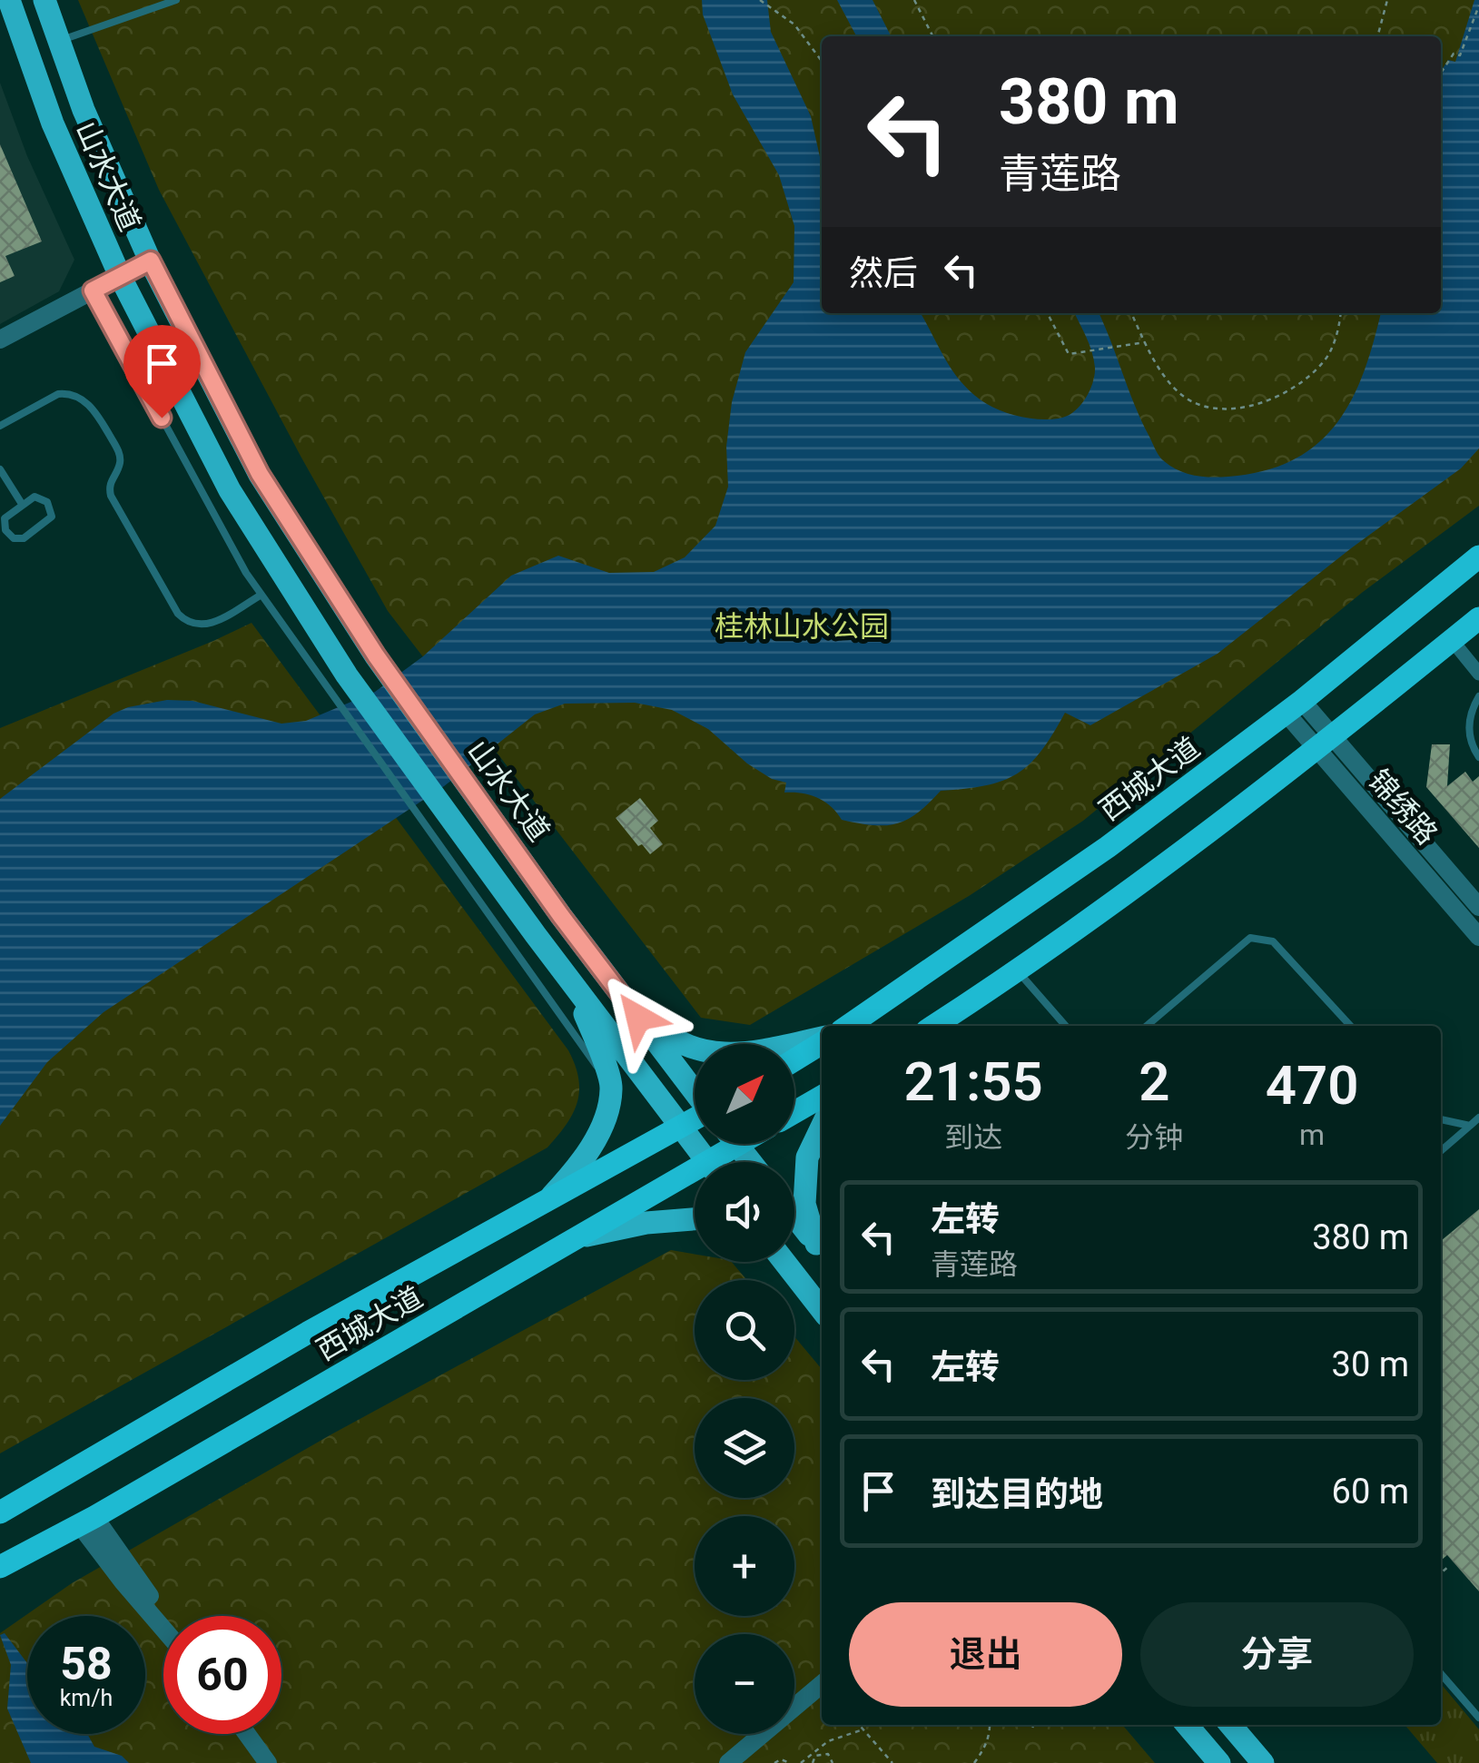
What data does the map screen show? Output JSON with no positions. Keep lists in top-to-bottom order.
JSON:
{
  "streets": {
    "highway": ["西城大道"],
    "main road": ["山水大道"],
    "street": ["锦绣路"]
  },
  "crossings": [
    ["山水大道", "西城大道"],
    ["西城大道", "锦绣路"]
  ],
  "parks": ["桂林山水公园"],
  "north": "top right",
  "page": {
    "turn": ["380 m", "青莲路"],
    "then": "然后",
    "eta": [
      "21:55",
      "到达",
      "2",
      "分钟",
      "470",
      "m"
    ],
    "map_buttons": ["+", "−"],
    "list": [
      {
        "name": "左转",
        "note": "青莲路",
        "value": "380 m"
      },
      {
        "name": "左转",
        "value": "30 m"
      },
      {
        "name": "到达目的地",
        "value": "60 m"
      }
    ],
    "buttons": ["退出", "分享"],
    "speed": "58 km/h",
    "limit": "60"
  }
}
